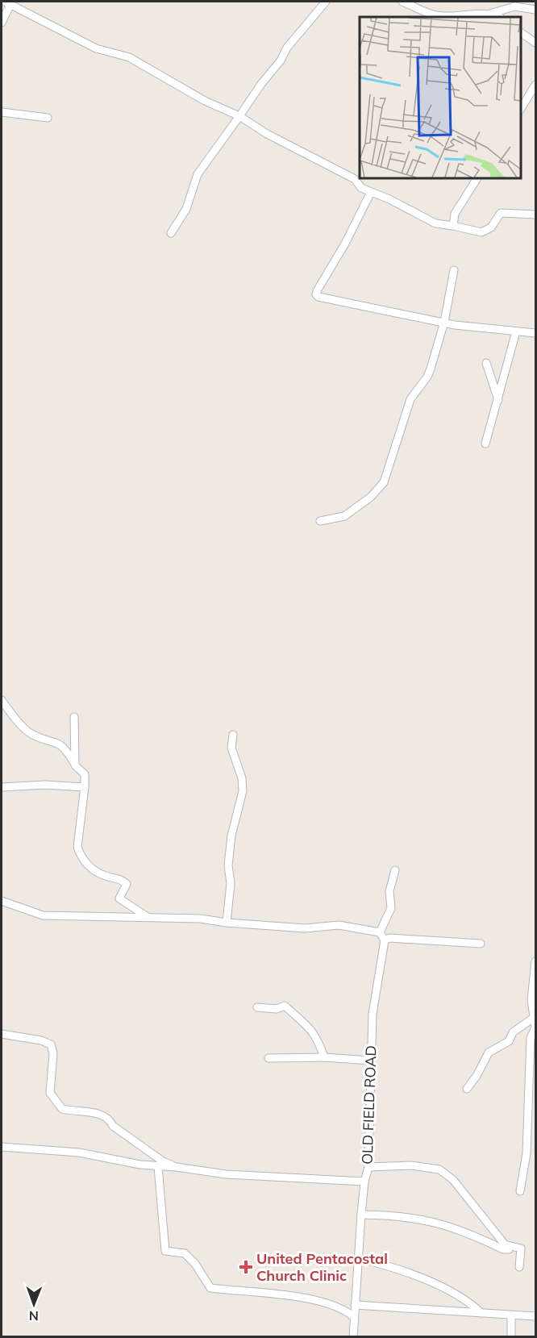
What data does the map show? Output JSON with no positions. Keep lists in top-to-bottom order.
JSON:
{
  "streets": {
    "street": ["OLD FIELD ROAD"]
  },
  "places": {
    "health": ["United Pentacostal Church Clinic"]
  },
  "north": "bottom"
}
